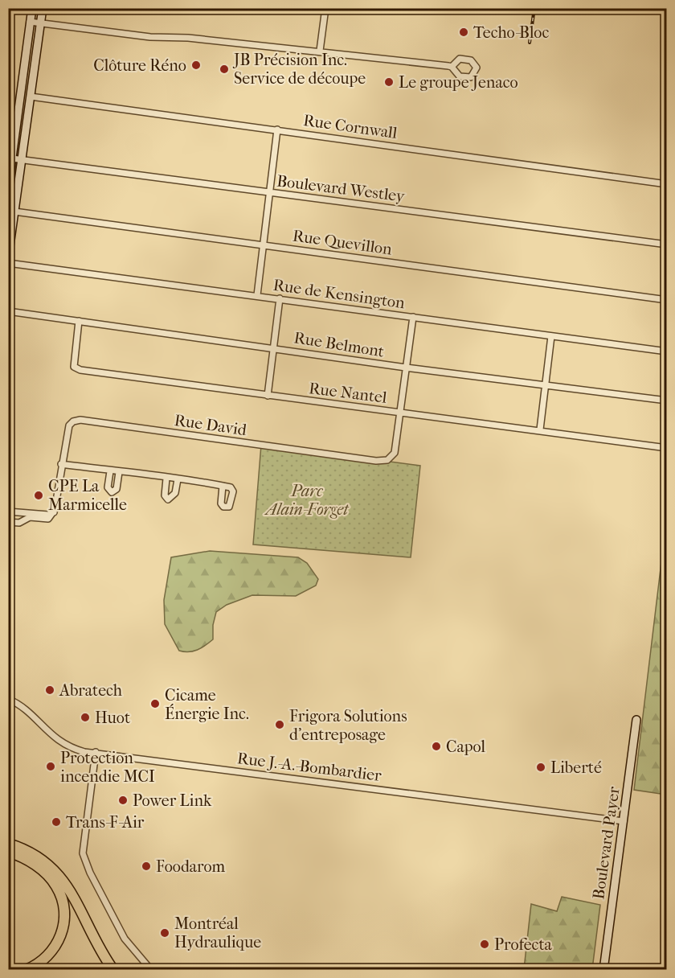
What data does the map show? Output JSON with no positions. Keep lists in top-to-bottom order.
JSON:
{
  "streets": {
    "main road": ["Boulevard Payer"],
    "street": [
      "Rue Cornwall",
      "Boulevard Westley",
      "Rue Quevillon",
      "Rue de Kensington",
      "Rue Belmont",
      "Rue Nantel",
      "Rue David",
      "Rue J.-A.-Bombardier"
    ]
  },
  "crossings": [
    ["Rue Belmont", "Rue Nantel"],
    ["Rue Nantel", "Rue David"],
    ["Rue J.-A.-Bombardier", "Boulevard Payer"]
  ],
  "parks": ["Parc Alain-Forget"],
  "places": [
    "Techo-Bloc",
    "Clôture Réno",
    "JB Précision Inc. Service de découpe",
    "Le groupe Jenaco",
    "CPE La Marmicelle",
    "Abratech",
    "Cicame Énergie Inc.",
    "Huot",
    "Frigora Solutions d'entreposage",
    "Capol",
    "Protection incendie MCI",
    "Liberté",
    "Power Link",
    "Trans-F-Air",
    "Foodarom",
    "Montréal Hydraulique",
    "Profecta"
  ]
}
